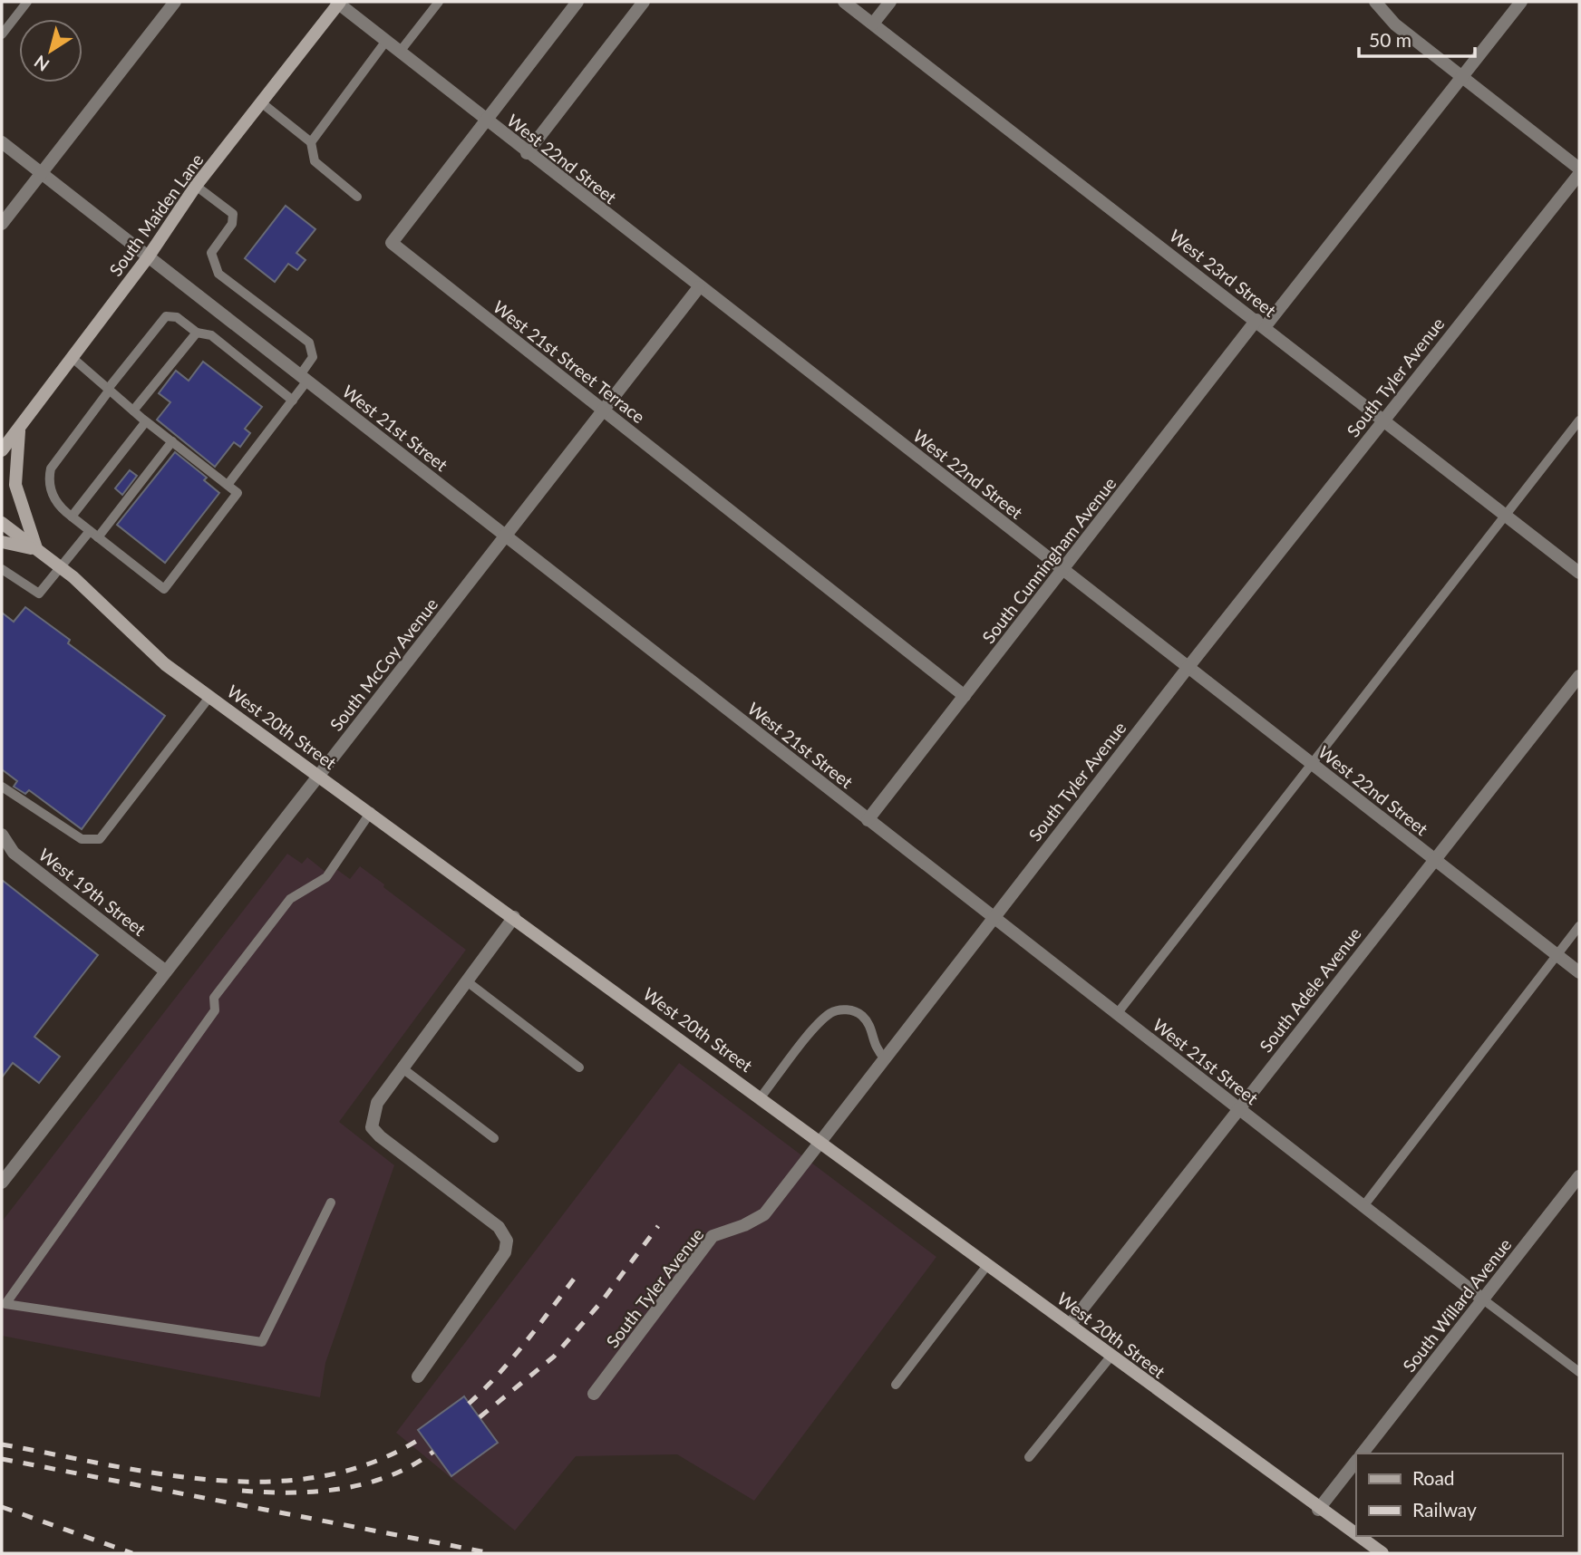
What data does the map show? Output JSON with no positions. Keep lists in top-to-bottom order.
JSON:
{
  "streets": {
    "main road": ["South Maiden Lane", "West 20th Street"],
    "street": [
      "West 22nd Street",
      "West 23rd Street",
      "West 21st Street Terrace",
      "South Tyler Avenue",
      "West 21st Street",
      "South Cunningham Avenue",
      "South McCoy Avenue",
      "West 19th Street",
      "South Adele Avenue",
      "South Willard Avenue"
    ]
  },
  "crossings": [
    ["West 22nd Street", "South Maiden Lane"],
    ["West 22nd Street", "West 21st Street Terrace"],
    ["West 22nd Street", "South Tyler Avenue"],
    ["West 22nd Street", "South Cunningham Avenue"],
    ["West 22nd Street", "South McCoy Avenue"],
    ["West 22nd Street", "South Adele Avenue"],
    ["South Maiden Lane", "West 21st Street"],
    ["West 23rd Street", "South Tyler Avenue"],
    ["West 23rd Street", "South Cunningham Avenue"],
    ["West 21st Street Terrace", "South Cunningham Avenue"],
    ["West 21st Street Terrace", "South McCoy Avenue"],
    ["South Tyler Avenue", "West 21st Street"],
    ["South Tyler Avenue", "West 20th Street"],
    ["West 21st Street", "South Cunningham Avenue"],
    ["West 21st Street", "South McCoy Avenue"],
    ["West 21st Street", "South Adele Avenue"],
    ["West 21st Street", "South Willard Avenue"],
    ["South McCoy Avenue", "West 20th Street"],
    ["South McCoy Avenue", "West 19th Street"],
    ["West 20th Street", "South Adele Avenue"]
  ],
  "legend": ["Road", "Railway"],
  "scale_bar": "50 m",
  "north": "bottom left"
}
